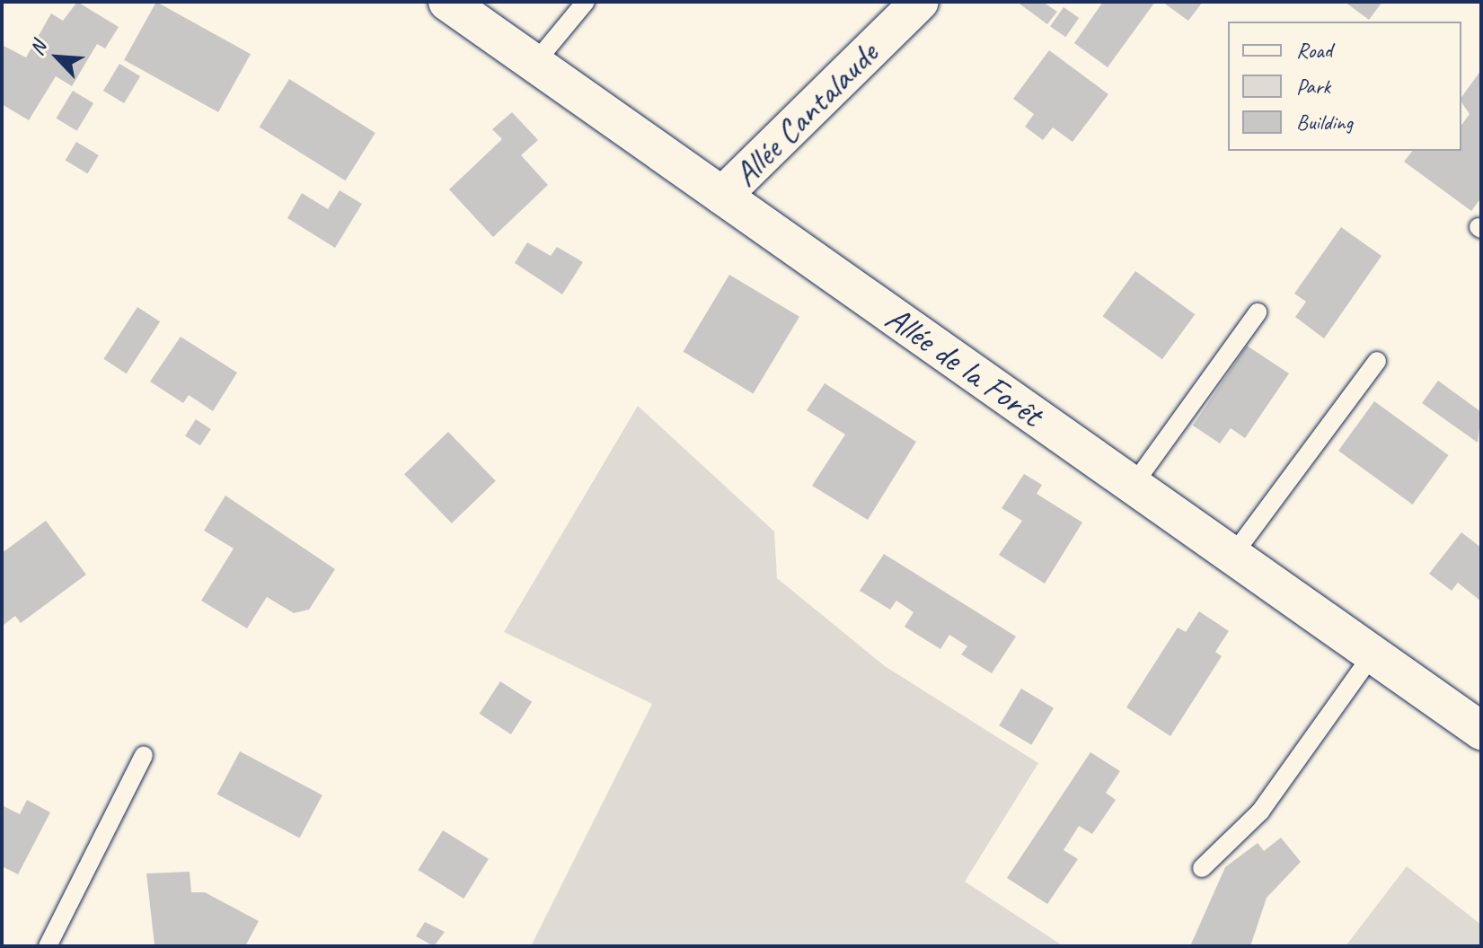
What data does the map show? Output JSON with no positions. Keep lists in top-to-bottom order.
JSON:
{
  "streets": {
    "street": ["Allée Cantalaude", "Allée de la Forêt"]
  },
  "crossings": [
    ["Allée Cantalaude", "Allée de la Forêt"]
  ],
  "legend": ["Road", "Park", "Building"],
  "north": "top left"
}
